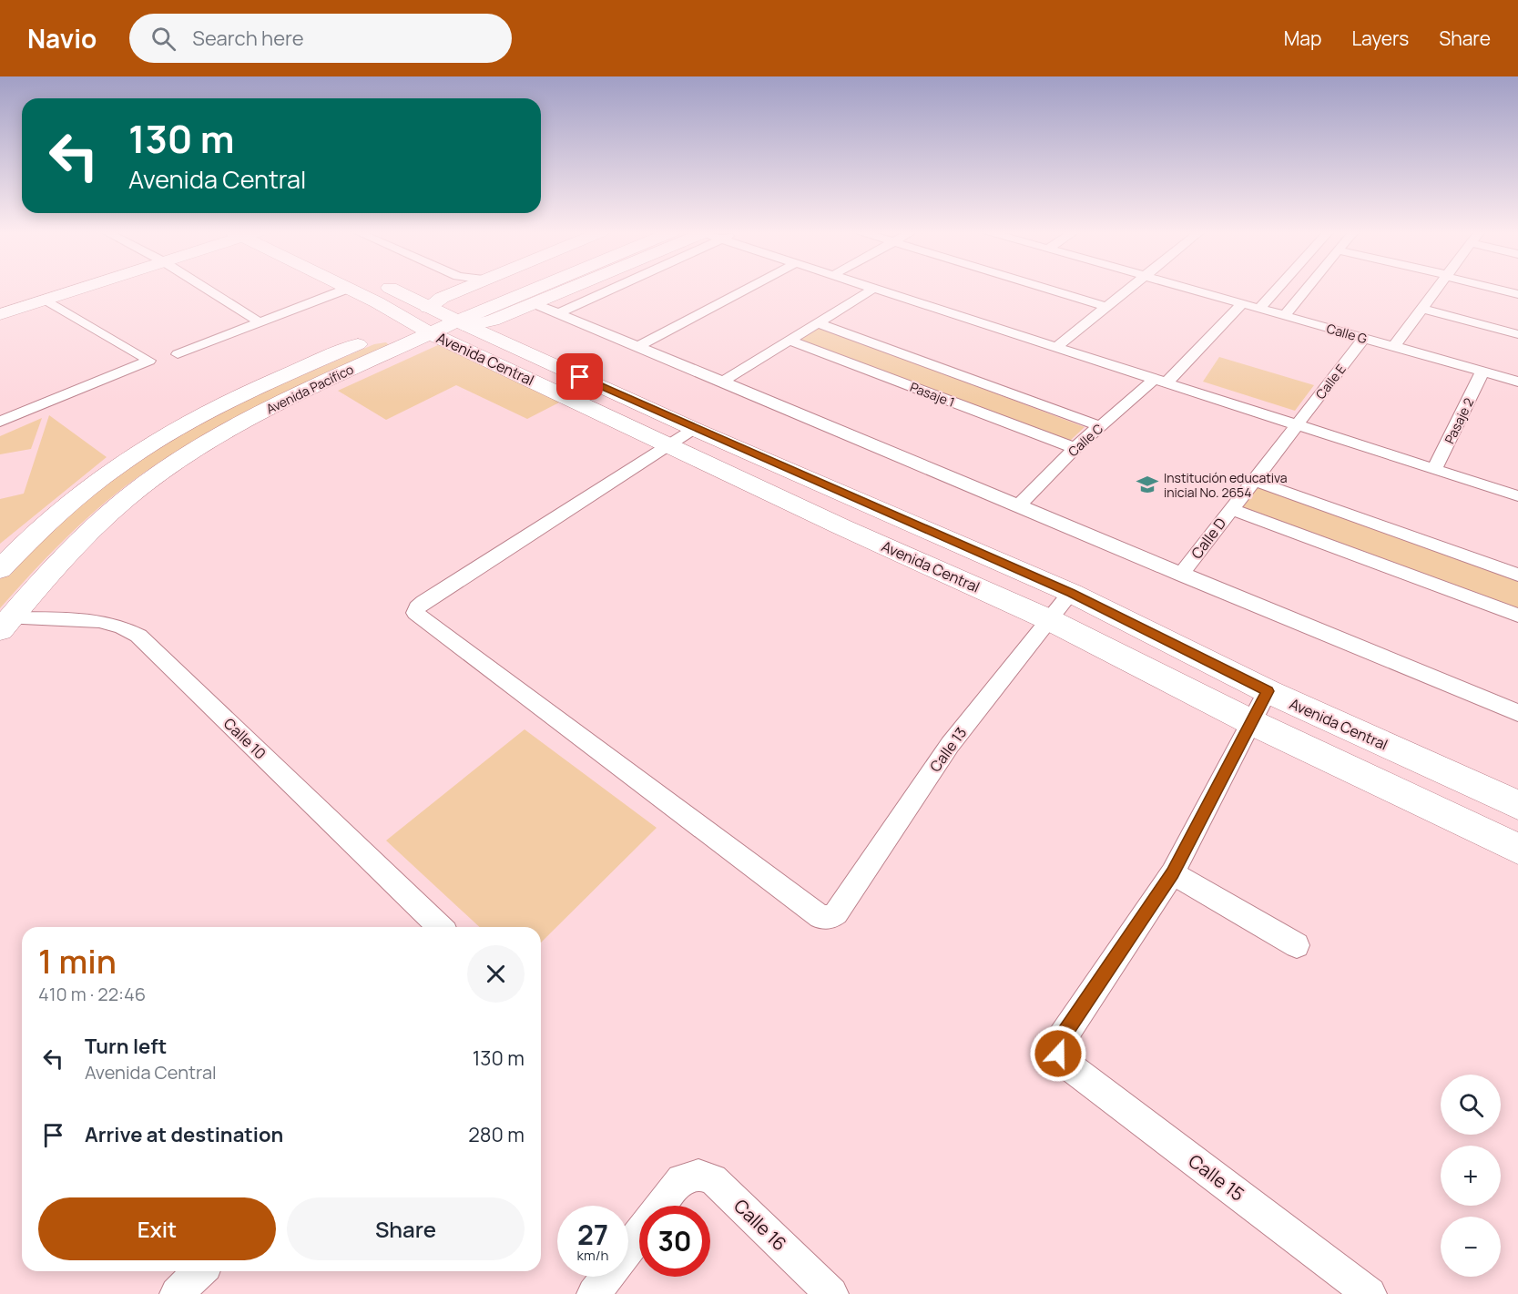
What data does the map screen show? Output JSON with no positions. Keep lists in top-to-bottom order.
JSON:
{
  "streets": {
    "main road": ["Avenida Central", "Avenida Pacífico"],
    "street": [
      "Calle G",
      "Calle E",
      "Pasaje 1",
      "Pasaje 2",
      "Calle C",
      "Calle D",
      "Calle 10",
      "Calle 13",
      "Calle 15",
      "Calle 16"
    ]
  },
  "crossings": [
    ["Calle G", "Calle E"],
    ["Calle G", "Pasaje 2"],
    ["Avenida Central", "Avenida Pacífico"],
    ["Avenida Central", "Calle 13"],
    ["Calle E", "Calle D"],
    ["Avenida Pacífico", "Calle 10"],
    ["Pasaje 1", "Calle C"]
  ],
  "places": {
    "school or university": ["Institución educativa inicial No. 2654"]
  },
  "page": {
    "header": "Navio",
    "search": "Search here",
    "nav": ["Map", "Layers", "Share"],
    "turn": ["130 m", "Avenida Central"],
    "heading": ["1 min", "410 m · 22:46"],
    "list": [
      {
        "name": "Turn left",
        "note": "Avenida Central",
        "value": "130 m"
      },
      {
        "name": "Arrive at destination",
        "value": "280 m"
      }
    ],
    "map_buttons": ["+", "−"],
    "buttons": ["Exit", "Share"],
    "speed": "27 km/h",
    "limit": "30"
  }
}
